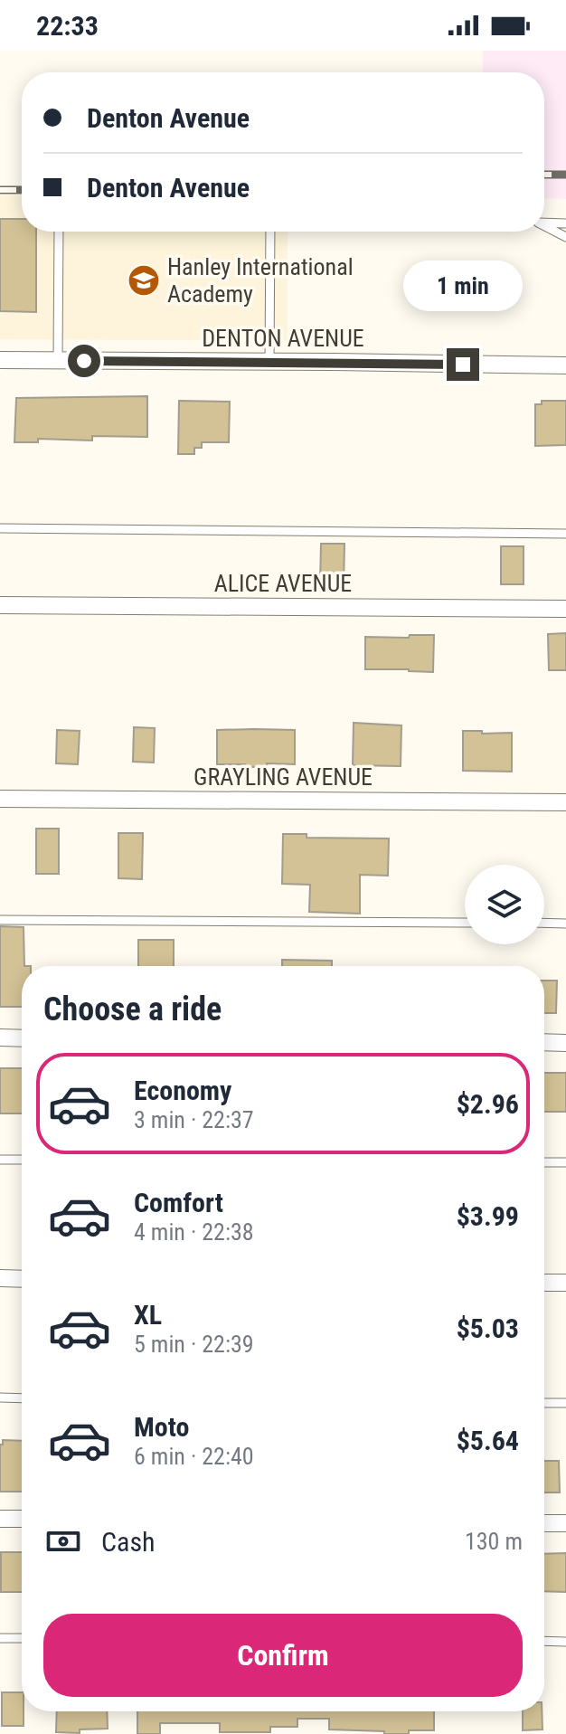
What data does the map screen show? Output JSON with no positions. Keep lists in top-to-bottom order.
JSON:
{
  "streets": {
    "street": ["DENTON AVENUE", "ALICE AVENUE", "GRAYLING AVENUE"]
  },
  "places": {
    "school or university": ["Hanley International Academy"]
  },
  "page": {
    "status": "22:33",
    "banner": ["Denton Avenue", "Denton Avenue"],
    "bubble": "1 min",
    "heading": "Choose a ride",
    "list": [
      {
        "name": "Economy",
        "note": "3 min · 22:37",
        "value": "$2.96"
      },
      {
        "name": "Comfort",
        "note": "4 min · 22:38",
        "value": "$3.99"
      },
      {
        "name": "XL",
        "note": "5 min · 22:39",
        "value": "$5.03"
      },
      {
        "name": "Moto",
        "note": "6 min · 22:40",
        "value": "$5.64"
      }
    ],
    "pay": ["Cash", "130 m"],
    "buttons": "Confirm"
  }
}
